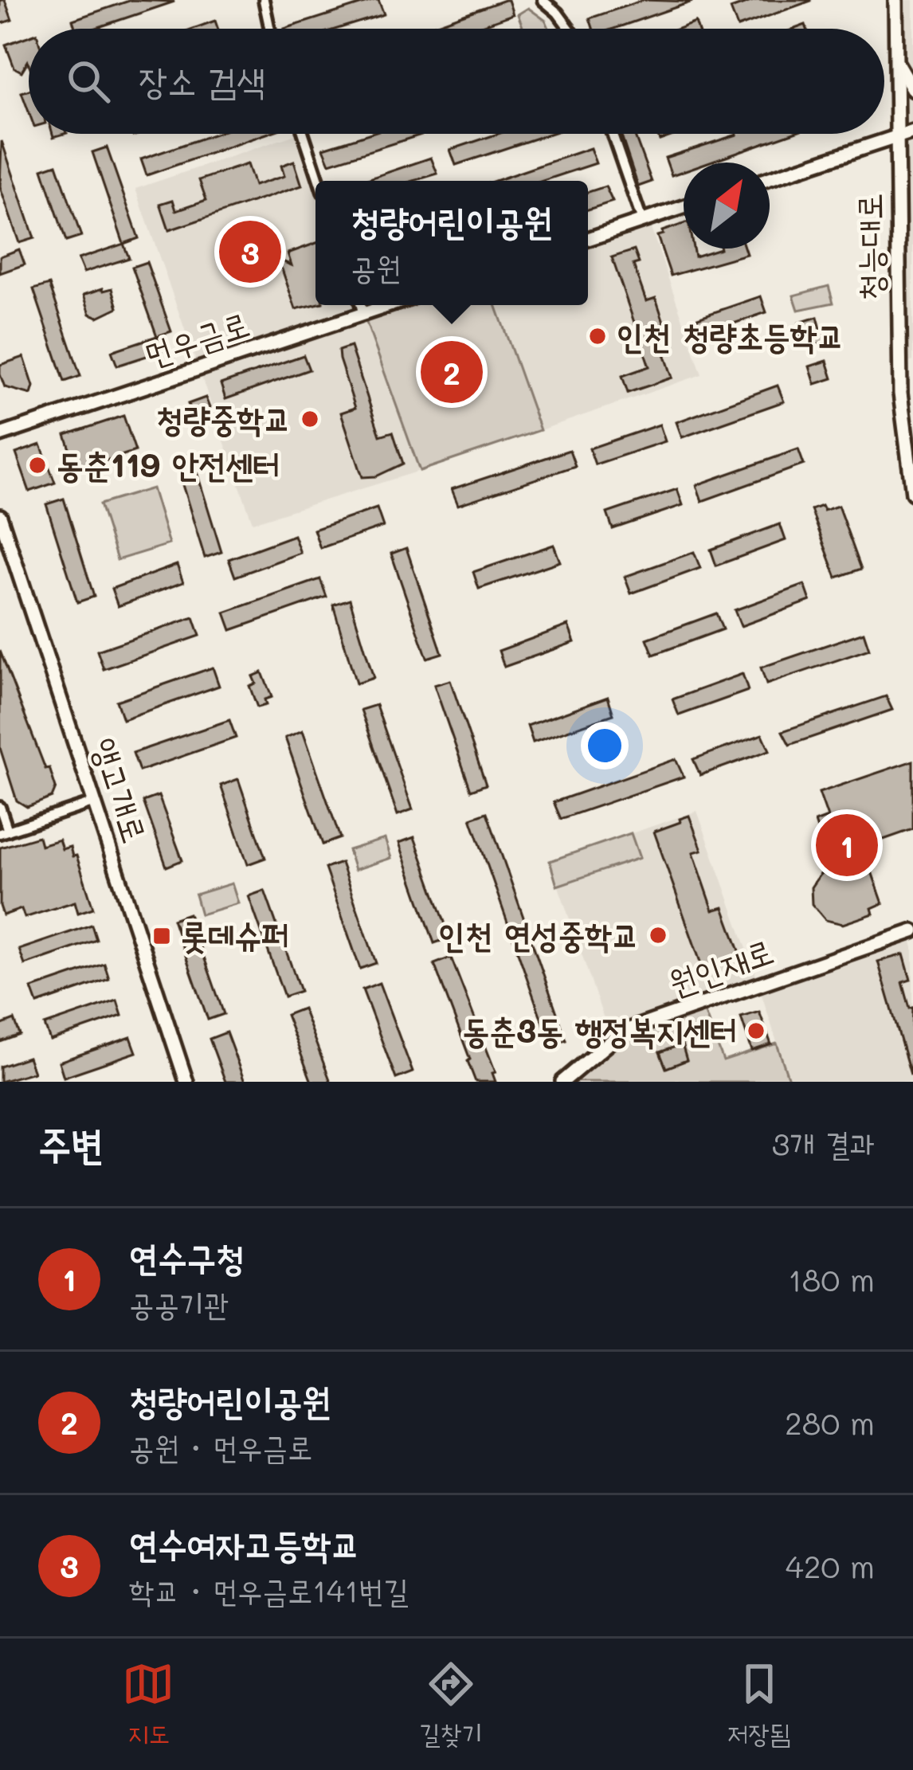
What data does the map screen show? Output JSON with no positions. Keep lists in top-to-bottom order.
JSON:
{
  "streets": {
    "main road": [
      "청능대로",
      "먼우금로",
      "앵고개로",
      "원인재로"
    ]
  },
  "places": {
    "other": [
      "인천 청량초등학교",
      "청량중학교",
      "동춘119 안전센터",
      "인천 연성중학교",
      "동춘3동 행정복지센터"
    ],
    "transit": ["롯데슈퍼"]
  },
  "north": "top right",
  "page": {
    "search": "장소 검색",
    "popup": ["청량어린이공원", "공원"],
    "pins": ["3", "2", "1"],
    "heading": ["주변", "3개 결과"],
    "list": [
      {
        "mark": "1",
        "name": "연수구청",
        "note": "공공기관",
        "value": "180 m"
      },
      {
        "mark": "2",
        "name": "청량어린이공원",
        "note": "공원 · 먼우금로",
        "value": "280 m"
      },
      {
        "mark": "3",
        "name": "연수여자고등학교",
        "note": "학교 · 먼우금로141번길",
        "value": "420 m"
      }
    ],
    "nav": ["지도", "길찾기", "저장됨"]
  }
}
